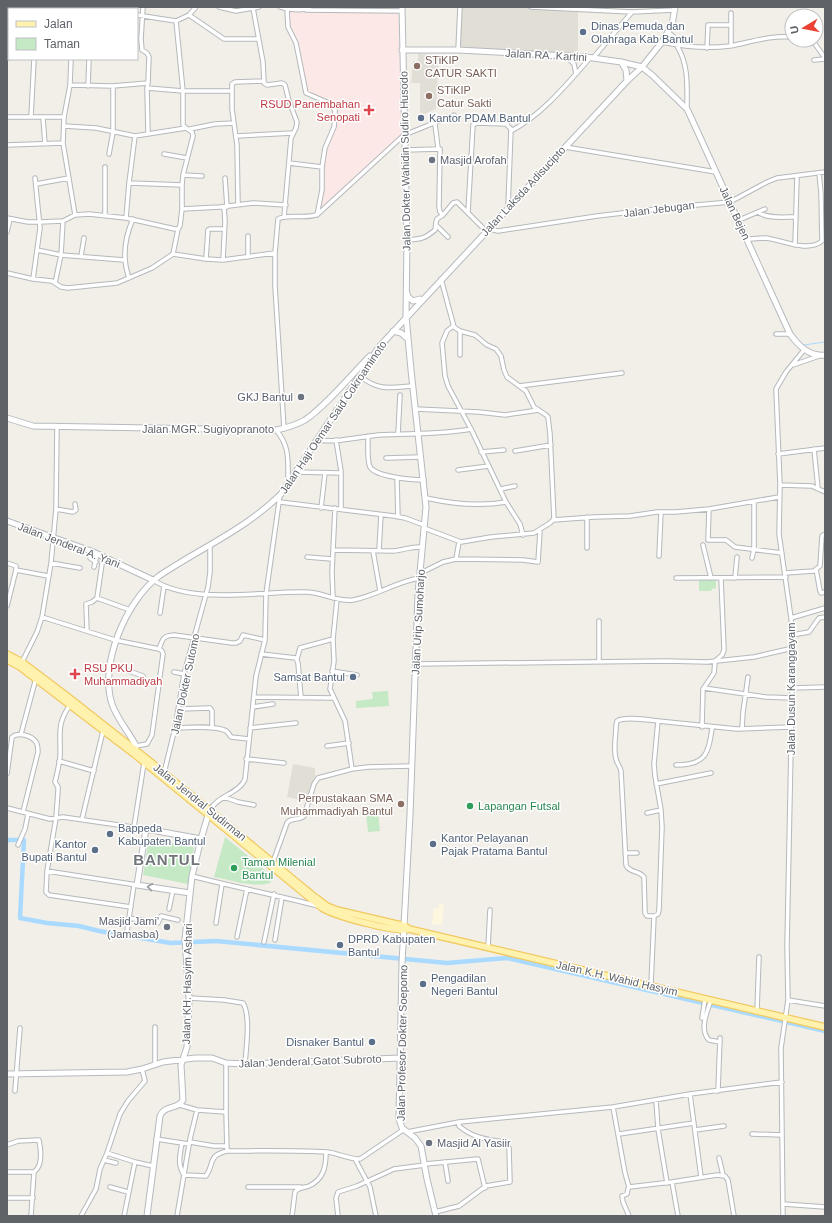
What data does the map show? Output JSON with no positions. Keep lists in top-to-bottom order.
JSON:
{
  "streets": {
    "main road": [
      "Jalan RA. Kartini",
      "Jalan Dokter Wahidin Sudiro Husodo",
      "Jalan Laksda Adisucipto",
      "Jalan Bejen",
      "Jalan Haji Oemar Said Cokroaminoto",
      "Jalan MGR. Sugiyopranoto",
      "Jalan Jenderal A. Yani",
      "Jalan Urip Sumoharjo",
      "Jalan Jendral Sudirman",
      "Jalan K.H. Wahid Hasyim",
      "Jalan KH. Hasyim Ashari",
      "Jalan Profesor Dokter Soepomo",
      "Jalan Jenderal Gatot Subroto"
    ],
    "street": ["Jalan Jebugan", "Jalan Dokter Sutomo", "Jalan Dusun Karanggayam"]
  },
  "crossings": [
    ["Jalan RA. Kartini", "Jalan Dokter Wahidin Sudiro Husodo"],
    ["Jalan RA. Kartini", "Jalan Laksda Adisucipto"],
    ["Jalan RA. Kartini", "Jalan Bejen"],
    ["Jalan Dokter Wahidin Sudiro Husodo", "Jalan Laksda Adisucipto"],
    ["Jalan Dokter Wahidin Sudiro Husodo", "Jalan Haji Oemar Said Cokroaminoto"],
    ["Jalan Dokter Wahidin Sudiro Husodo", "Jalan Urip Sumoharjo"],
    ["Jalan Laksda Adisucipto", "Jalan Jebugan"],
    ["Jalan Laksda Adisucipto", "Jalan Bejen"],
    ["Jalan Laksda Adisucipto", "Jalan Haji Oemar Said Cokroaminoto"],
    ["Jalan Laksda Adisucipto", "Jalan Urip Sumoharjo"],
    ["Jalan Jebugan", "Jalan Bejen"],
    ["Jalan Bejen", "Jalan Dusun Karanggayam"],
    ["Jalan Haji Oemar Said Cokroaminoto", "Jalan MGR. Sugiyopranoto"],
    ["Jalan Haji Oemar Said Cokroaminoto", "Jalan Jenderal A. Yani"],
    ["Jalan Haji Oemar Said Cokroaminoto", "Jalan Urip Sumoharjo"],
    ["Jalan Haji Oemar Said Cokroaminoto", "Jalan Dokter Sutomo"],
    ["Jalan Haji Oemar Said Cokroaminoto", "Jalan Jendral Sudirman"],
    ["Jalan Urip Sumoharjo", "Jalan Jendral Sudirman"],
    ["Jalan Urip Sumoharjo", "Jalan K.H. Wahid Hasyim"],
    ["Jalan Urip Sumoharjo", "Jalan Profesor Dokter Soepomo"],
    ["Jalan Dokter Sutomo", "Jalan Jendral Sudirman"],
    ["Jalan Dusun Karanggayam", "Jalan K.H. Wahid Hasyim"],
    ["Jalan Jendral Sudirman", "Jalan K.H. Wahid Hasyim"],
    ["Jalan Jendral Sudirman", "Jalan KH. Hasyim Ashari"],
    ["Jalan Jendral Sudirman", "Jalan Profesor Dokter Soepomo"],
    ["Jalan K.H. Wahid Hasyim", "Jalan Profesor Dokter Soepomo"],
    ["Jalan KH. Hasyim Ashari", "Jalan Jenderal Gatot Subroto"],
    ["Jalan Profesor Dokter Soepomo", "Jalan Jenderal Gatot Subroto"]
  ],
  "districts": ["BANTUL"],
  "places": {
    "other": [
      "Dinas Pemuda dan Olahraga Kab Bantul",
      "STiKIP CATUR SAKTI",
      "STiKIP Catur Sakti",
      "Kantor PDAM Bantul",
      "Masjid Arofah",
      "GKJ Bantul",
      "Samsat Bantul",
      "Perpustakaan SMA Muhammadiyah Bantul",
      "Lapangan Futsal",
      "Bappeda Kabupaten Bantul",
      "Kantor Pelayanan Pajak Pratama Bantul",
      "Kantor Bupati Bantul",
      "Taman Milenial Bantul",
      "Masjid Jami' (Jamasba)",
      "DPRD Kabupaten Bantul",
      "Pengadilan Negeri Bantul",
      "Disnaker Bantul",
      "Masjid Al Yasiir"
    ],
    "health": ["RSUD Panembahan Senopati", "RSU PKU Muhammadiyah"]
  },
  "legend": ["Jalan", "Taman"],
  "north": "left"
}
